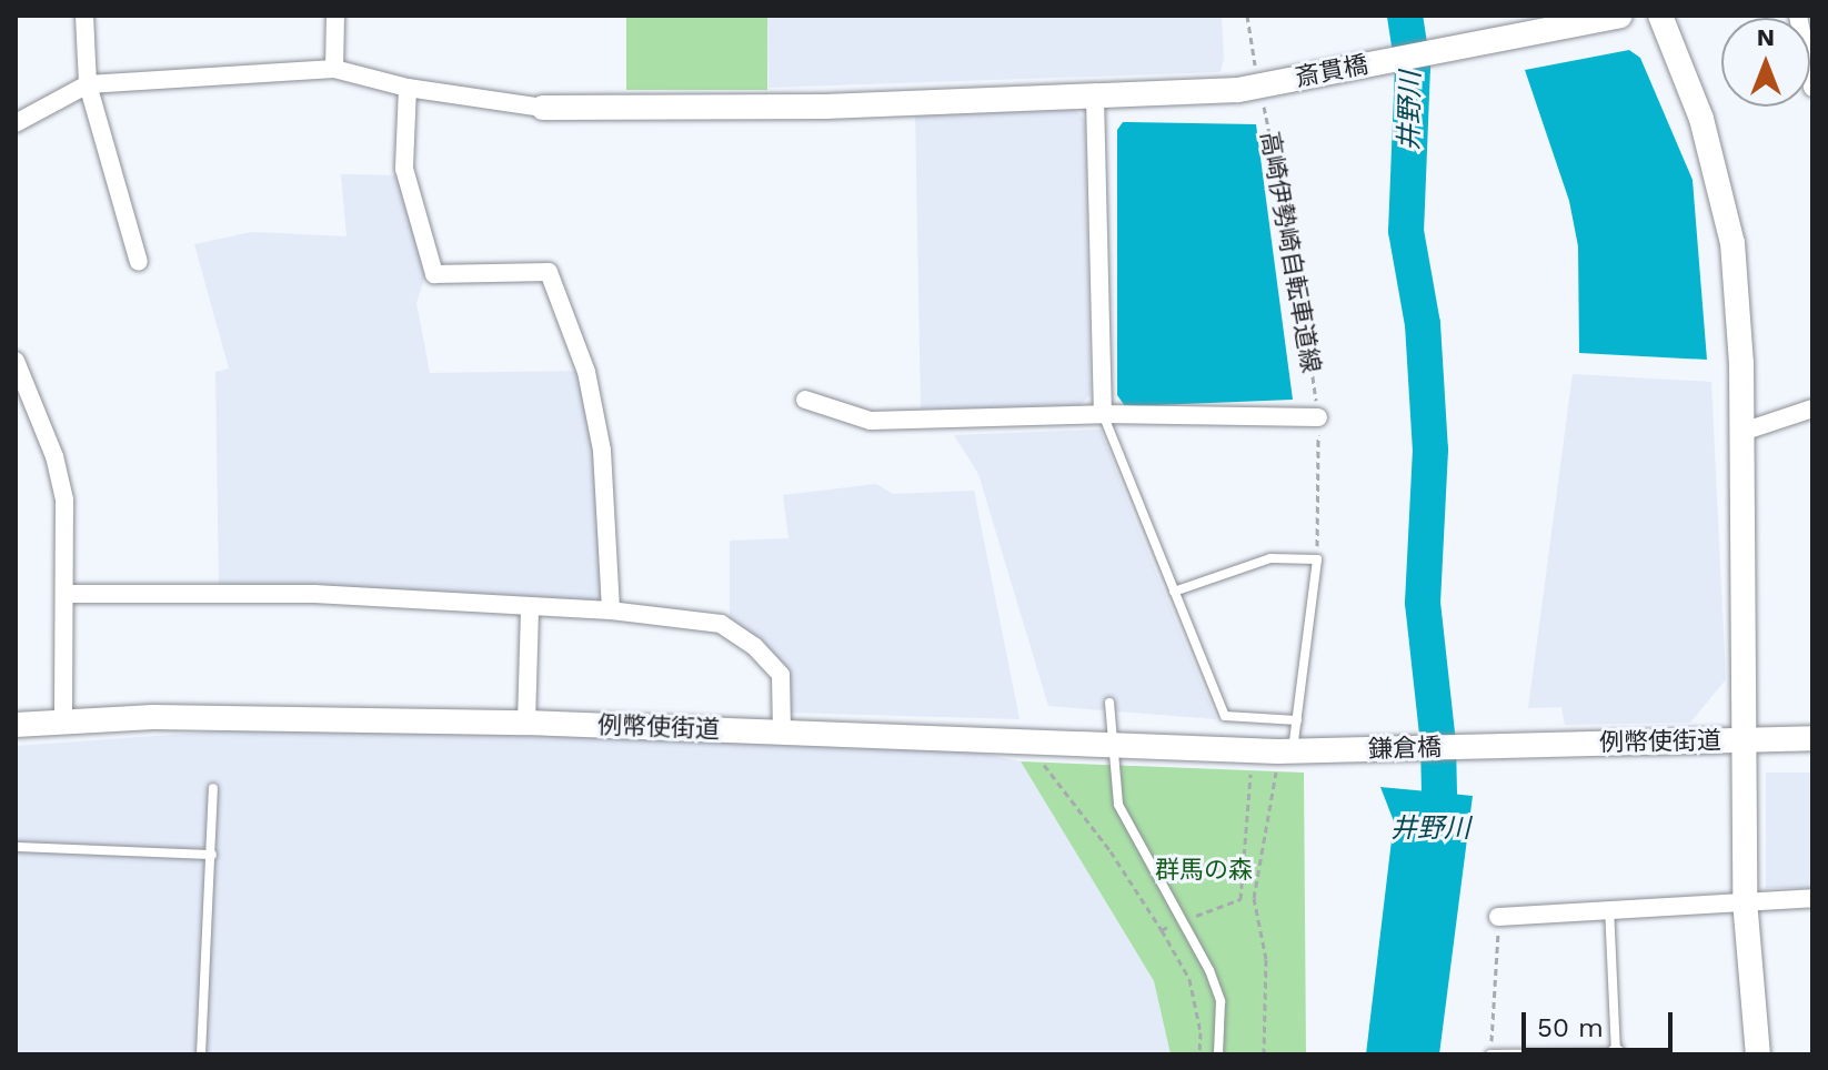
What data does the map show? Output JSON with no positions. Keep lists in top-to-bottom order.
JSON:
{
  "streets": {
    "street": ["斎貫橋", "例幣使街道", "鎌倉橋"],
    "path": ["高崎伊勢崎自転車道線"]
  },
  "crossings": [
    ["例幣使街道", "鎌倉橋"]
  ],
  "water": ["井野川"],
  "parks": ["群馬の森"],
  "scale_bar": "50 m",
  "north": "top"
}
